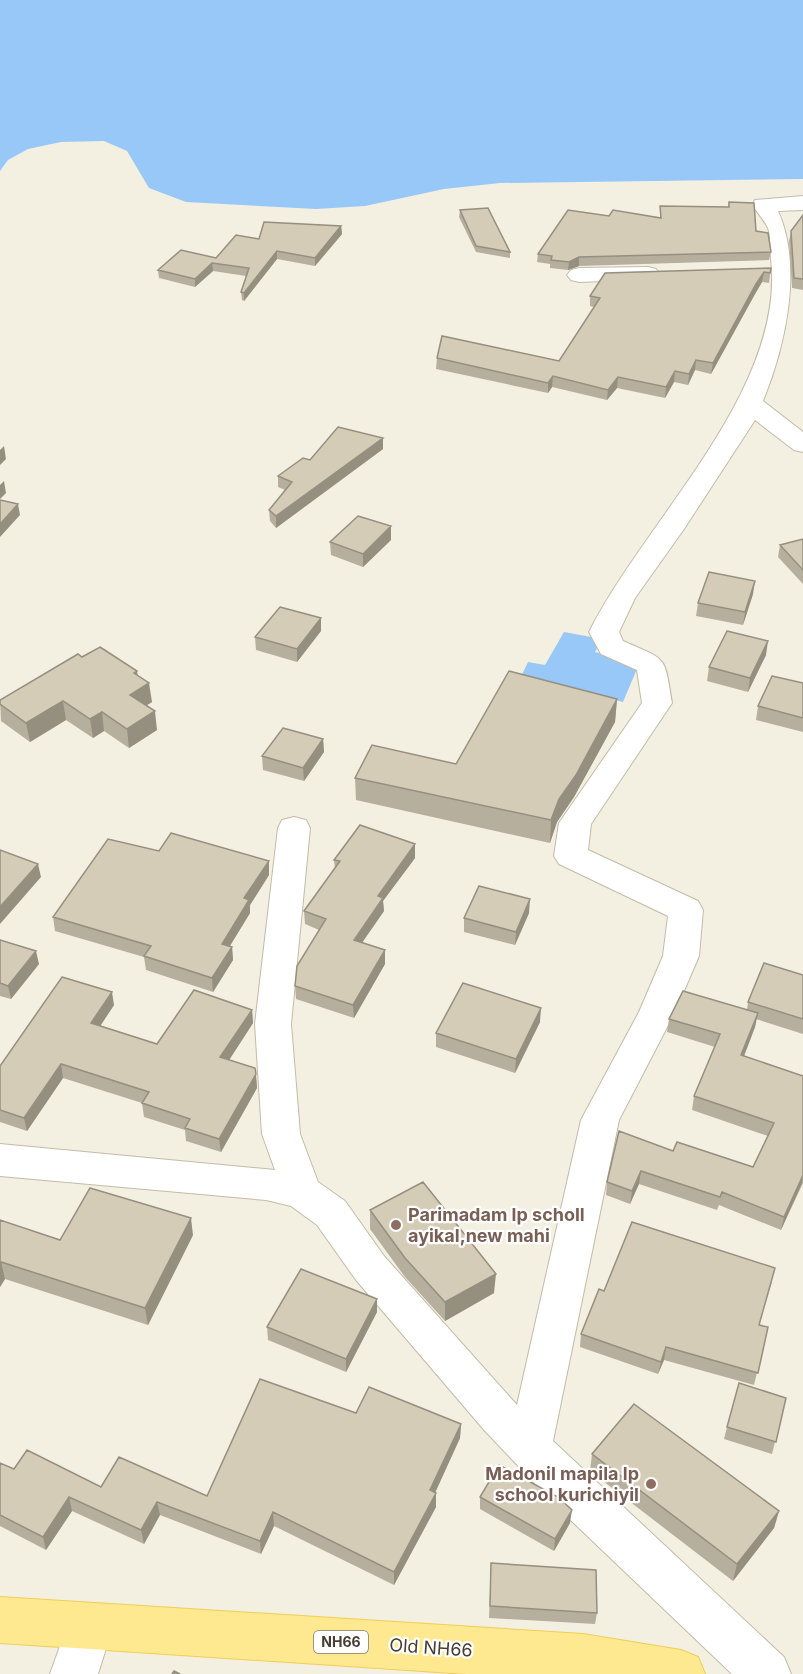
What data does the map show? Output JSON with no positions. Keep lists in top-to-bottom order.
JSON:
{
  "streets": {
    "main road": ["NH66", "Old NH66"]
  },
  "places": ["Parimadam lp scholl ayikal,new mahi", "Madonil mapila lp school kurichiyil"]
}
